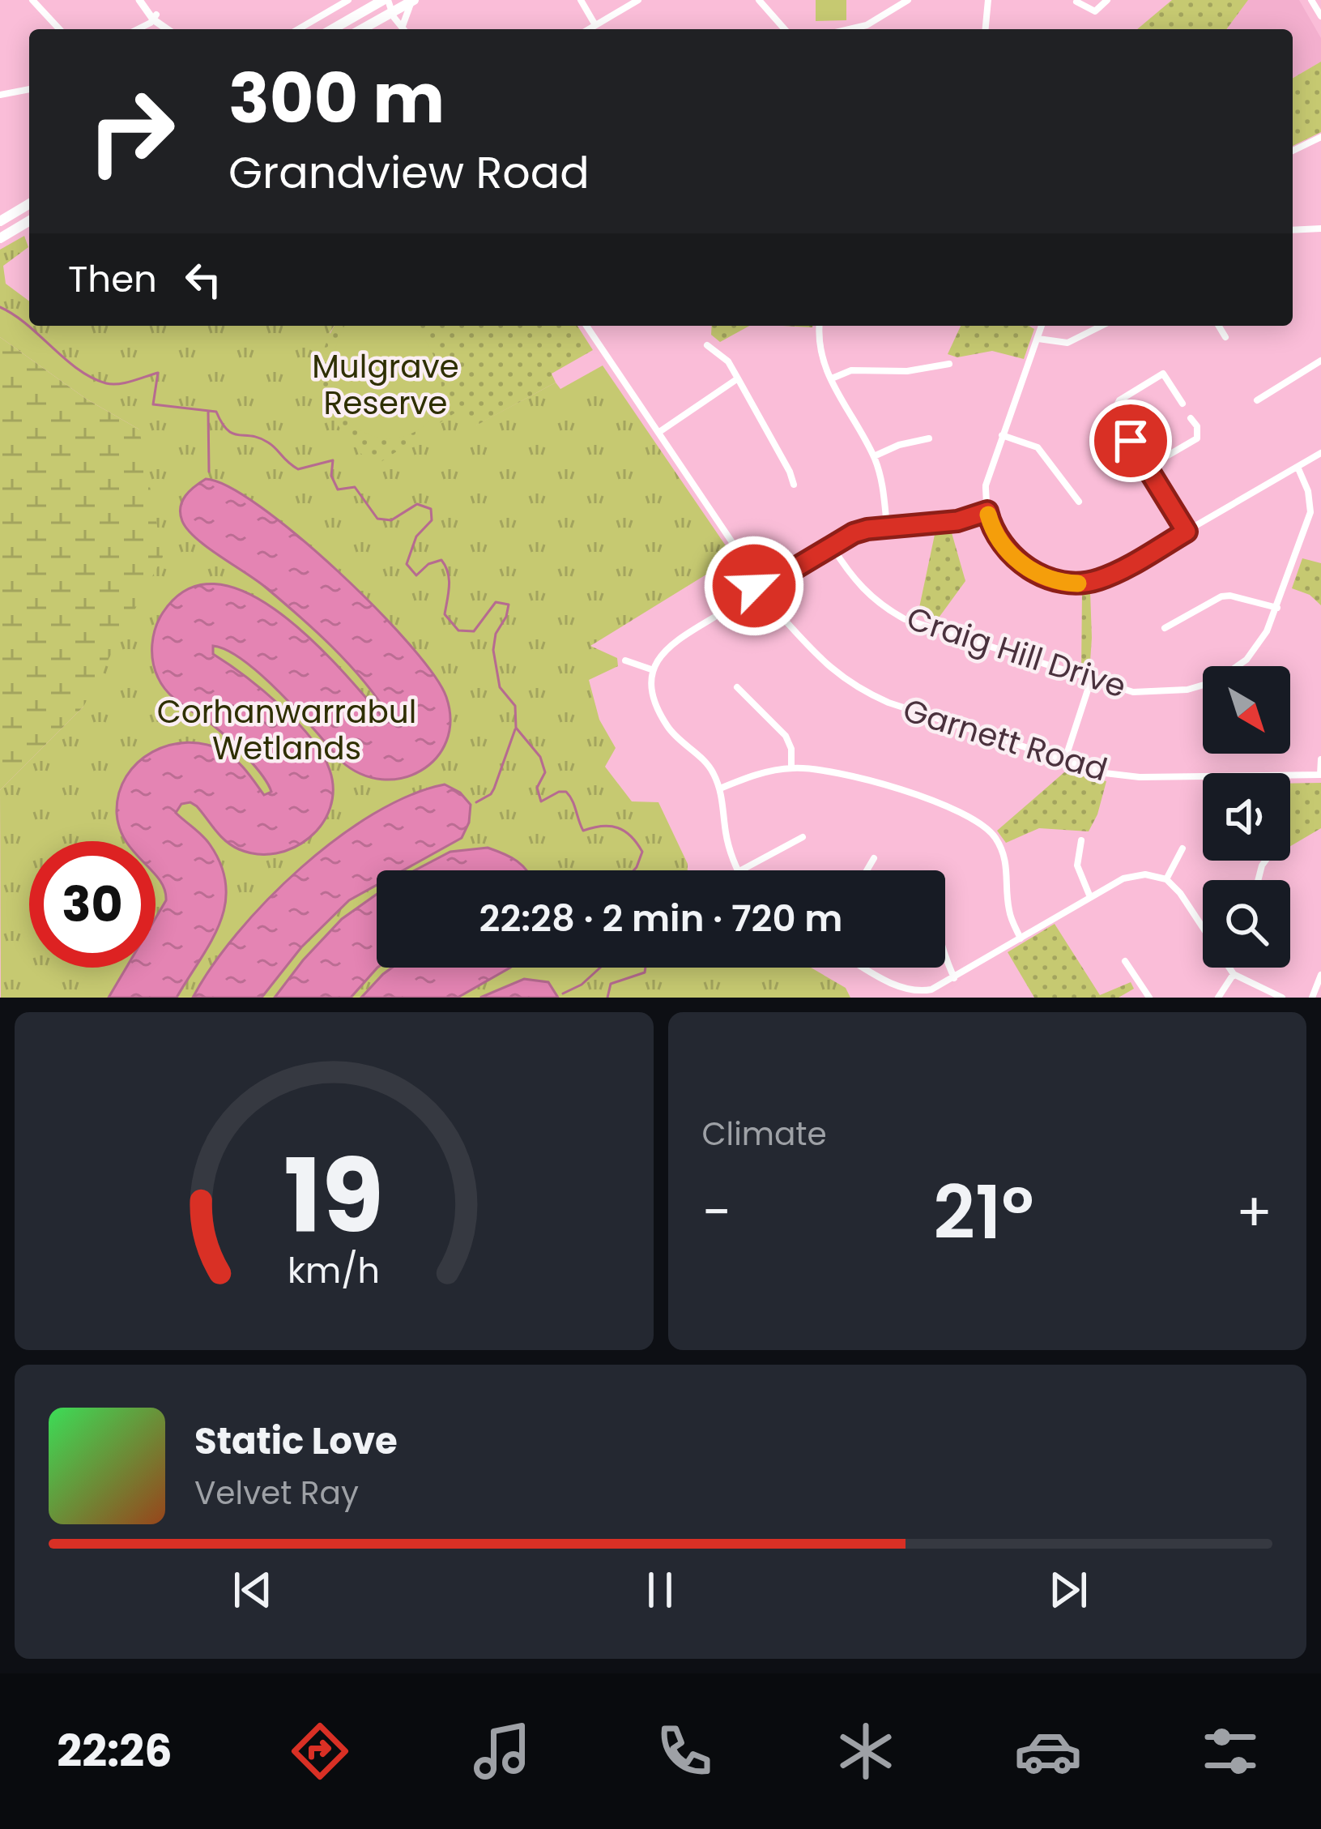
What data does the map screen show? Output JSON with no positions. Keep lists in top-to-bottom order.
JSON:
{
  "streets": {
    "street": ["Craig Hill Drive", "Garnett Road"]
  },
  "parks": ["Mulgrave Reserve", "Corhanwarrabul Wetlands"],
  "north": "bottom right",
  "page": {
    "turn": ["300 m", "Grandview Road"],
    "then": "Then",
    "limit": "30",
    "trip": "22:28 · 2 min · 720 m",
    "tile": "Climate",
    "heat": ["−", "21°", "+"],
    "song": ["Static Love", "Velvet Ray"],
    "tabs": "22:26",
    "gauge": ["19", "km/h"]
  }
}
